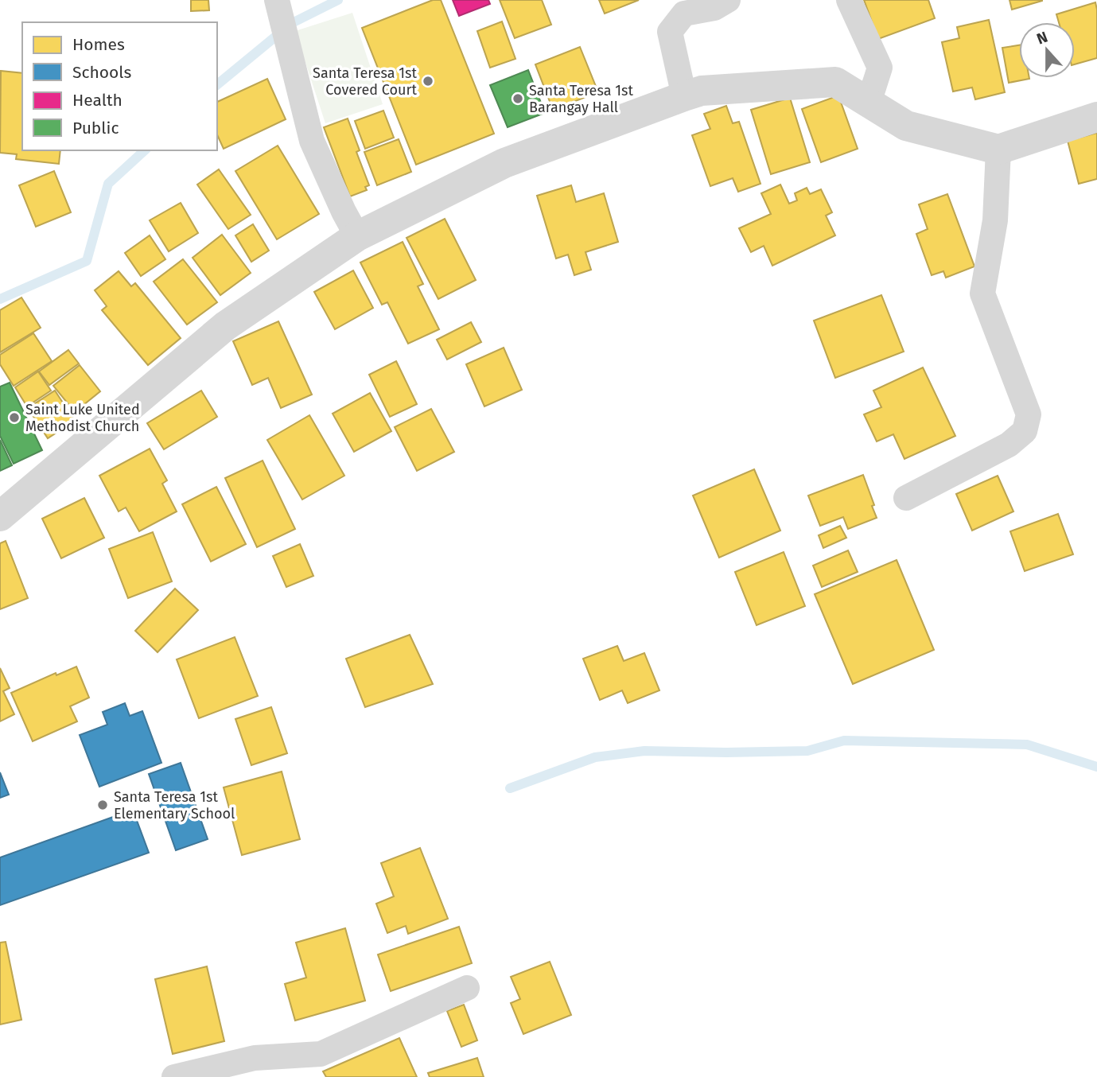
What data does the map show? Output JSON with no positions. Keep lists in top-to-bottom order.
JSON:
{
  "places": [
    "Santa Teresa 1st Covered Court",
    "Santa Teresa 1st Barangay Hall",
    "Saint Luke United Methodist Church",
    "Santa Teresa 1st Elementary School"
  ],
  "legend": [
    "Homes",
    "Schools",
    "Health",
    "Public"
  ],
  "north": "top"
}
